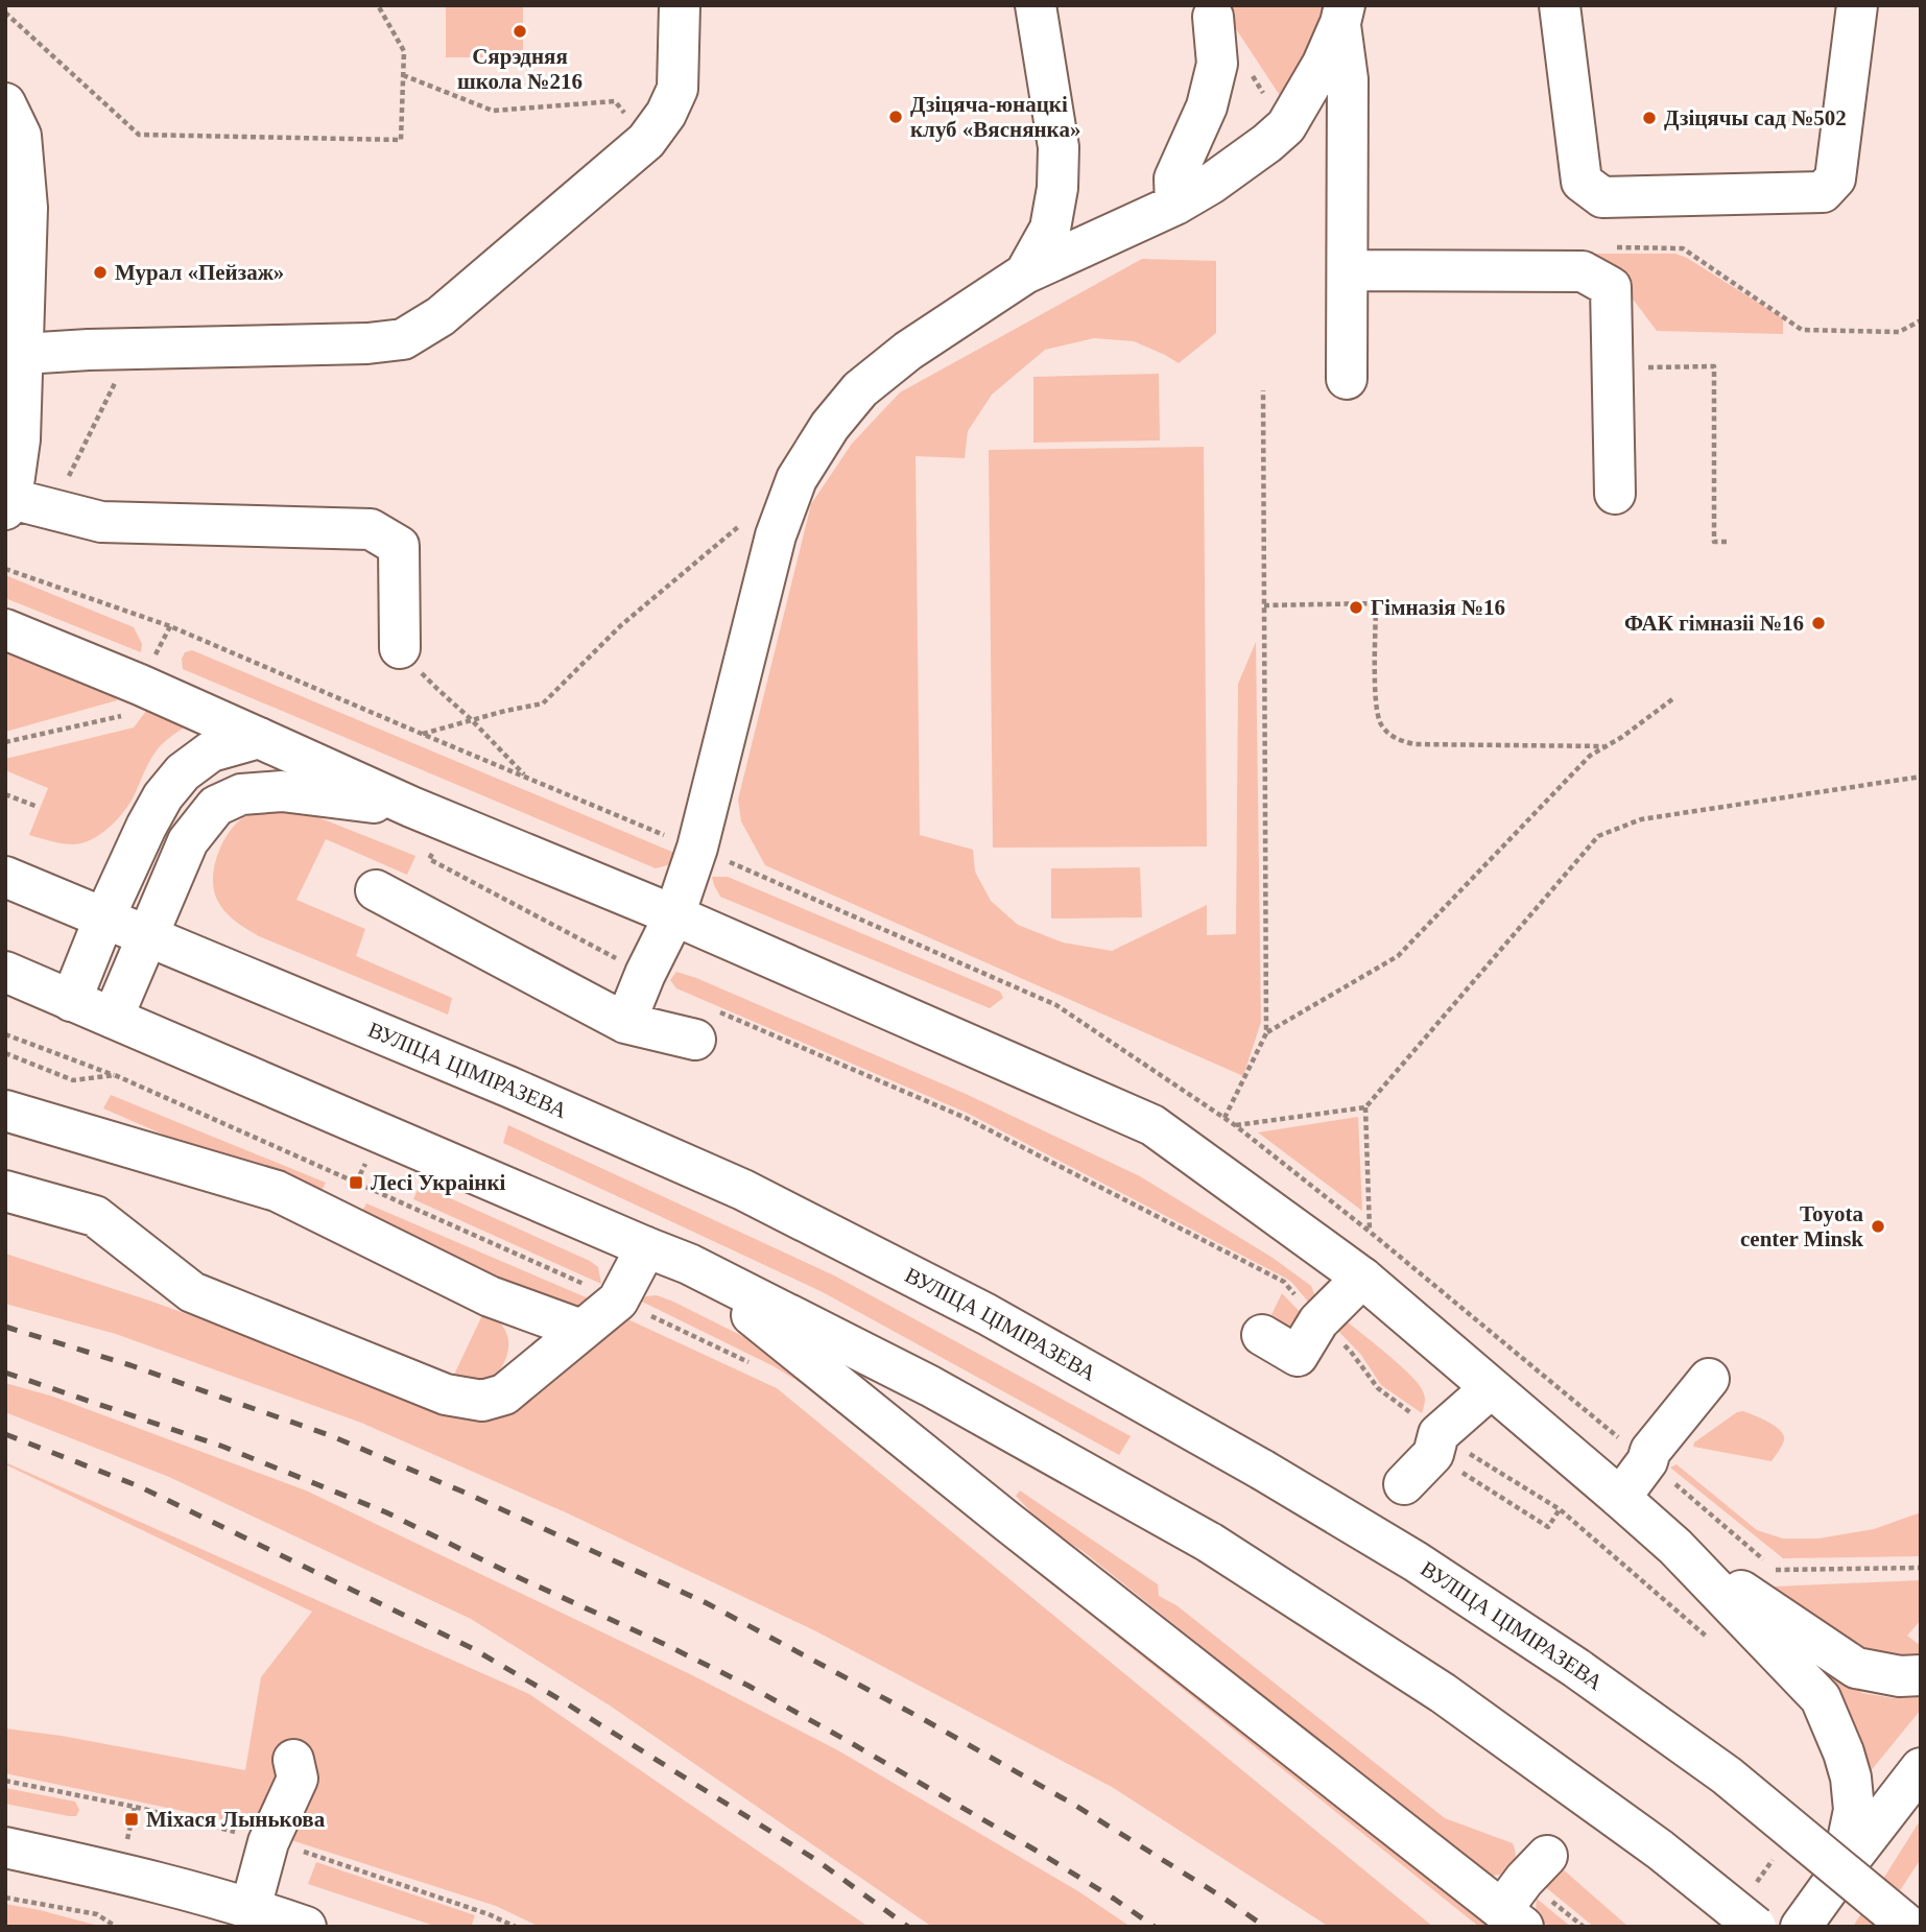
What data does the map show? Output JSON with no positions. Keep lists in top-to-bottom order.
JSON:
{
  "streets": {
    "main road": ["ВУЛІЦА ЦІМІРАЗЕВА"]
  },
  "places": {
    "other": [
      "Сярэдняя школа №216",
      "Дзіцяча-юнацкі клуб «Вяснянка»",
      "Дзіцячы сад №502",
      "Мурал «Пейзаж»",
      "Гімназія №16",
      "ФАК гімназіі №16",
      "Toyota center Minsk"
    ],
    "transit": ["Лесі Украінкі", "Міхася Лынькова"]
  }
}
